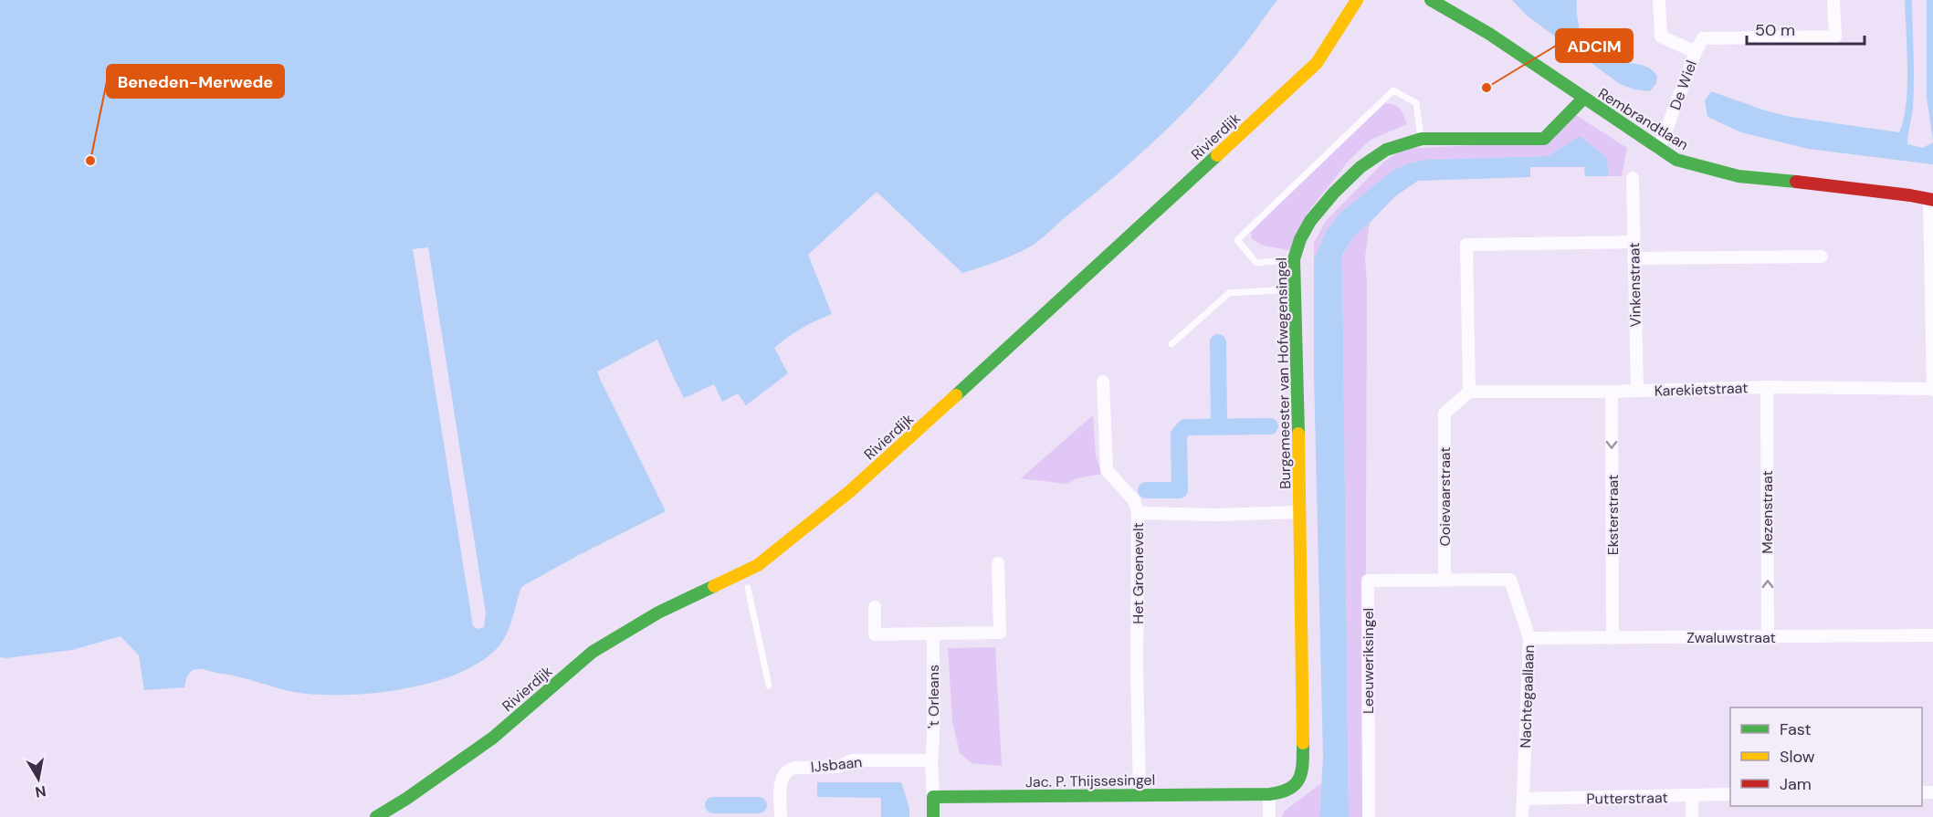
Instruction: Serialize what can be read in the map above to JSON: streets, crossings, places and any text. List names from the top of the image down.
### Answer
{
  "streets": {
    "street": [
      "De Wiel",
      "Rembrandtlaan",
      "Rivierdijk",
      "Vinkenstraat",
      "Burgemeester van Hofwegensingel",
      "Karekietstraat",
      "Ooievaarstraat",
      "Mezenstraat",
      "Eksterstraat",
      "Het Groenevelt",
      "Zwaluwstraat",
      "Leeuweriksingel",
      "'t Orleans",
      "Nachtegaallaan",
      "IJsbaan",
      "Jac. P. Thijssesingel",
      "Putterstraat"
    ]
  },
  "crossings": [
    ["De Wiel", "Rembrandtlaan"],
    ["Rembrandtlaan", "Burgemeester van Hofwegensingel"],
    ["Vinkenstraat", "Karekietstraat"],
    ["Burgemeester van Hofwegensingel", "Het Groenevelt"],
    ["Burgemeester van Hofwegensingel", "Jac. P. Thijssesingel"],
    ["Karekietstraat", "Ooievaarstraat"],
    ["Karekietstraat", "Mezenstraat"],
    ["Karekietstraat", "Eksterstraat"],
    ["Ooievaarstraat", "Leeuweriksingel"],
    ["Ooievaarstraat", "Nachtegaallaan"],
    ["Mezenstraat", "Zwaluwstraat"],
    ["Eksterstraat", "Zwaluwstraat"],
    ["Het Groenevelt", "Jac. P. Thijssesingel"],
    ["Zwaluwstraat", "Nachtegaallaan"],
    ["Leeuweriksingel", "Nachtegaallaan"],
    ["'t Orleans", "IJsbaan"],
    ["Nachtegaallaan", "Putterstraat"]
  ],
  "one_way": ["Mezenstraat", "Eksterstraat"],
  "places": ["ADCIM", "Beneden-Merwede"],
  "legend": ["Fast", "Slow", "Jam"],
  "scale_bar": "50 m",
  "north": "bottom"
}
